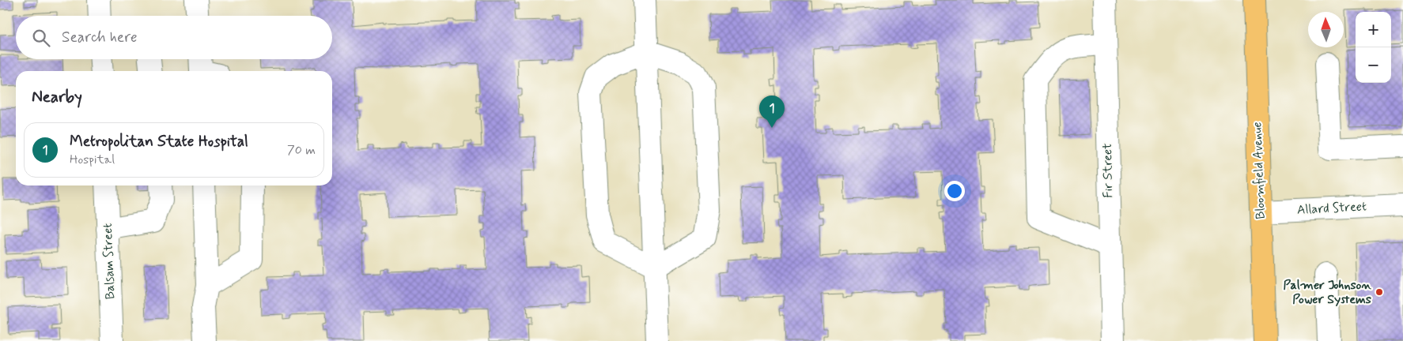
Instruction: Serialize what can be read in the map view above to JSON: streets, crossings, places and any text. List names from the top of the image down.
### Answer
{
  "streets": {
    "main road": ["Bloomfield Avenue"],
    "street": ["Fir Street", "Allard Street", "Balsam Street"]
  },
  "crossings": [
    ["Bloomfield Avenue", "Allard Street"]
  ],
  "places": ["Palmer Johnson Power Systems"],
  "north": "top",
  "page": {
    "map_buttons": ["+", "−"],
    "search": "Search here",
    "heading": "Nearby",
    "pins": "1",
    "list": [
      {
        "mark": "1",
        "name": "Metropolitan State Hospital",
        "note": "Hospital",
        "value": "70 m"
      }
    ]
  }
}
